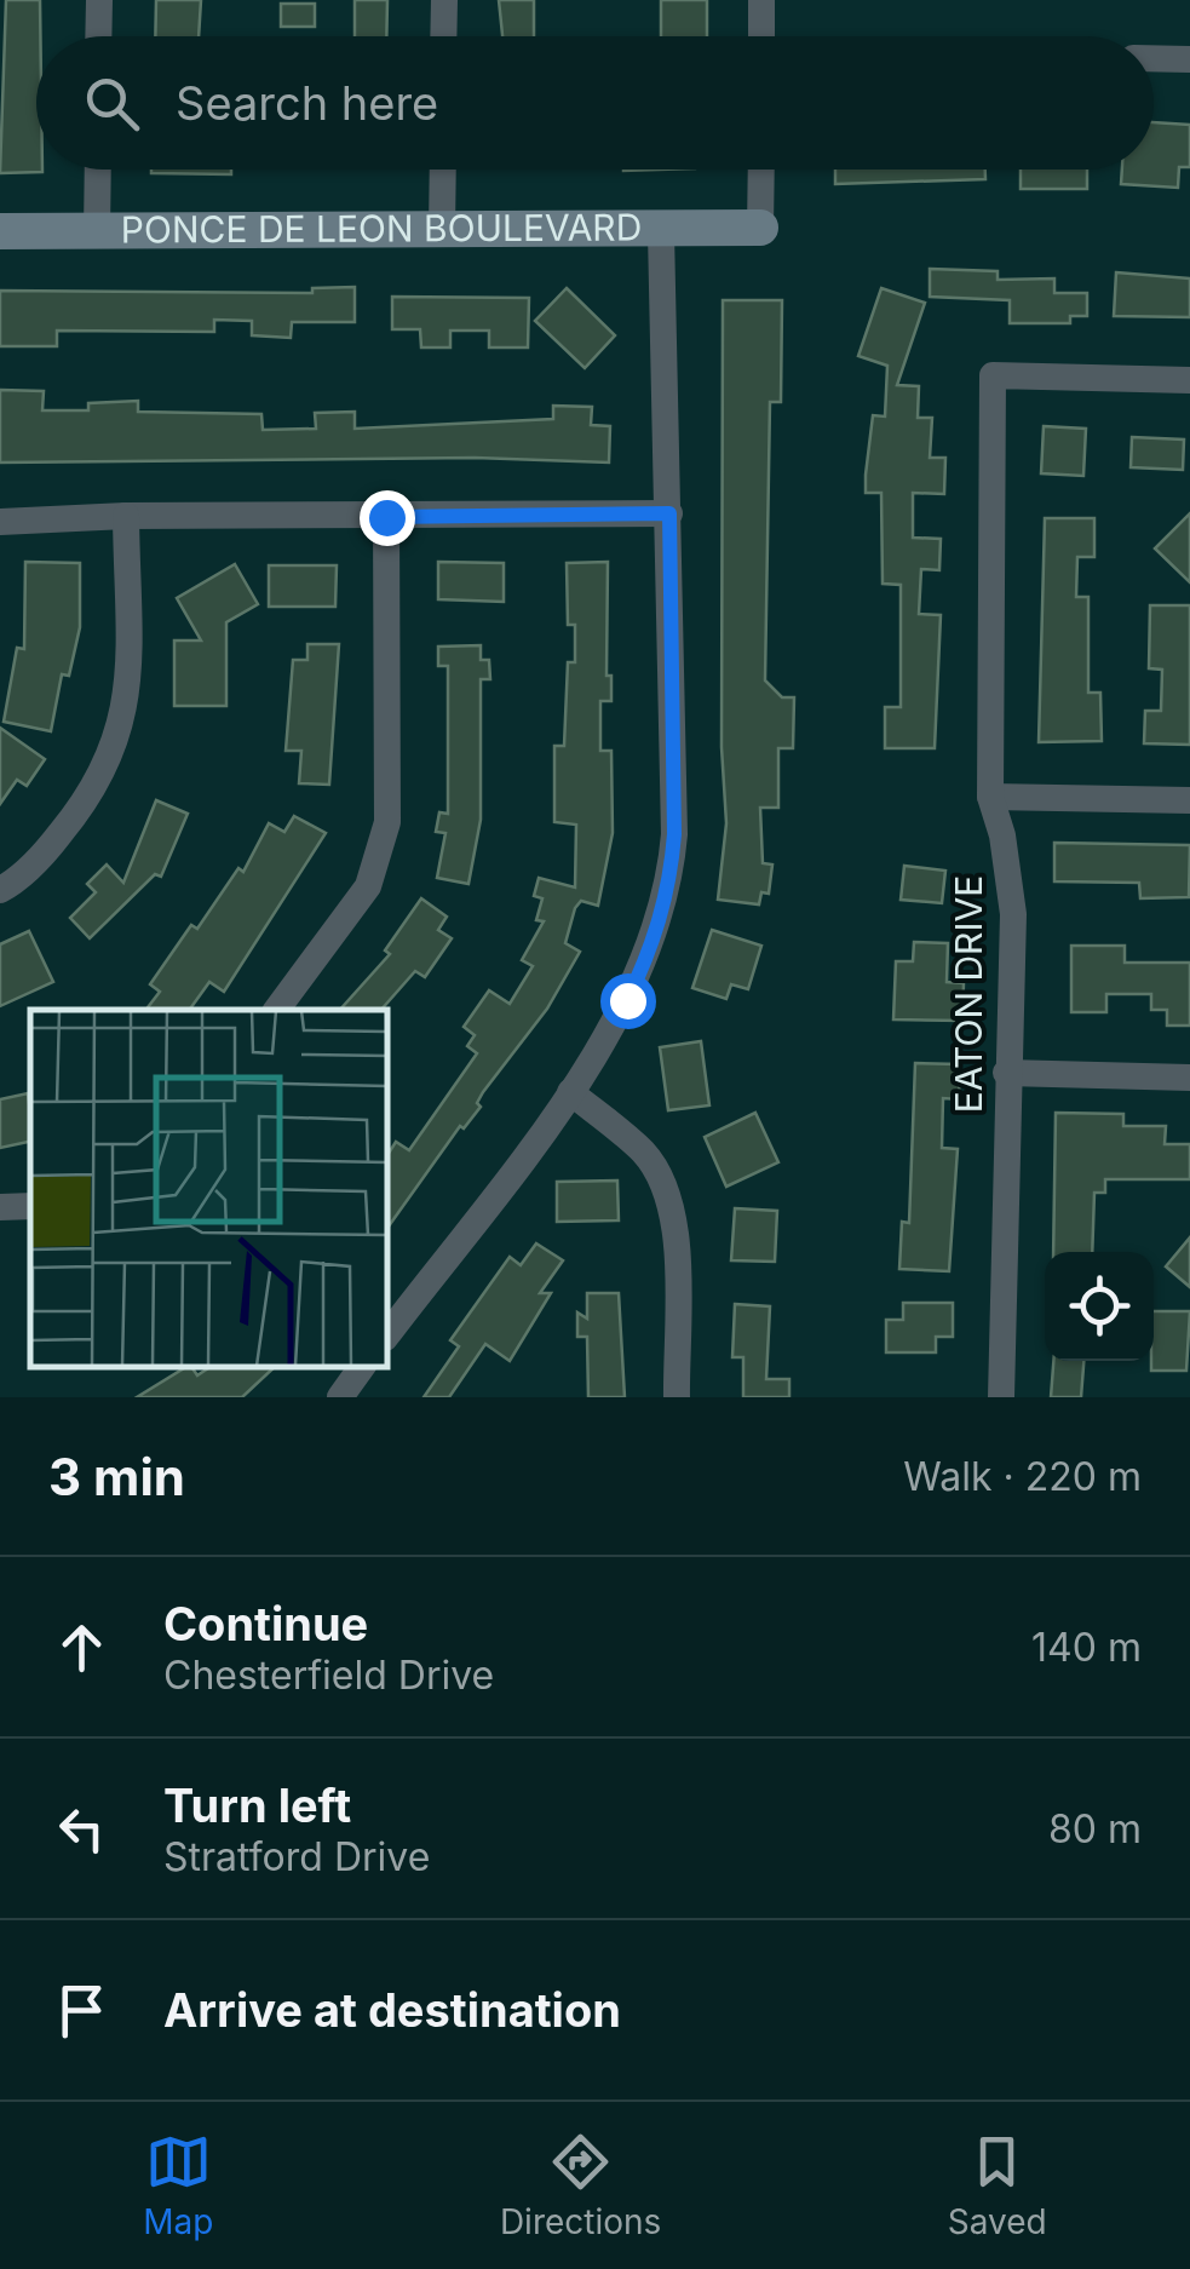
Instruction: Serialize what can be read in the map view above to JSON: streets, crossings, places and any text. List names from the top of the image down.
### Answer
{
  "streets": {
    "street": ["PONCE DE LEON BOULEVARD", "EATON DRIVE"]
  },
  "page": {
    "search": "Search here",
    "heading": ["3 min", "Walk · 220 m"],
    "list": [
      ["Continue", "Chesterfield Drive", "140 m"],
      ["Turn left", "Stratford Drive", "80 m"],
      "Arrive at destination"
    ],
    "nav": ["Map", "Directions", "Saved"]
  }
}
